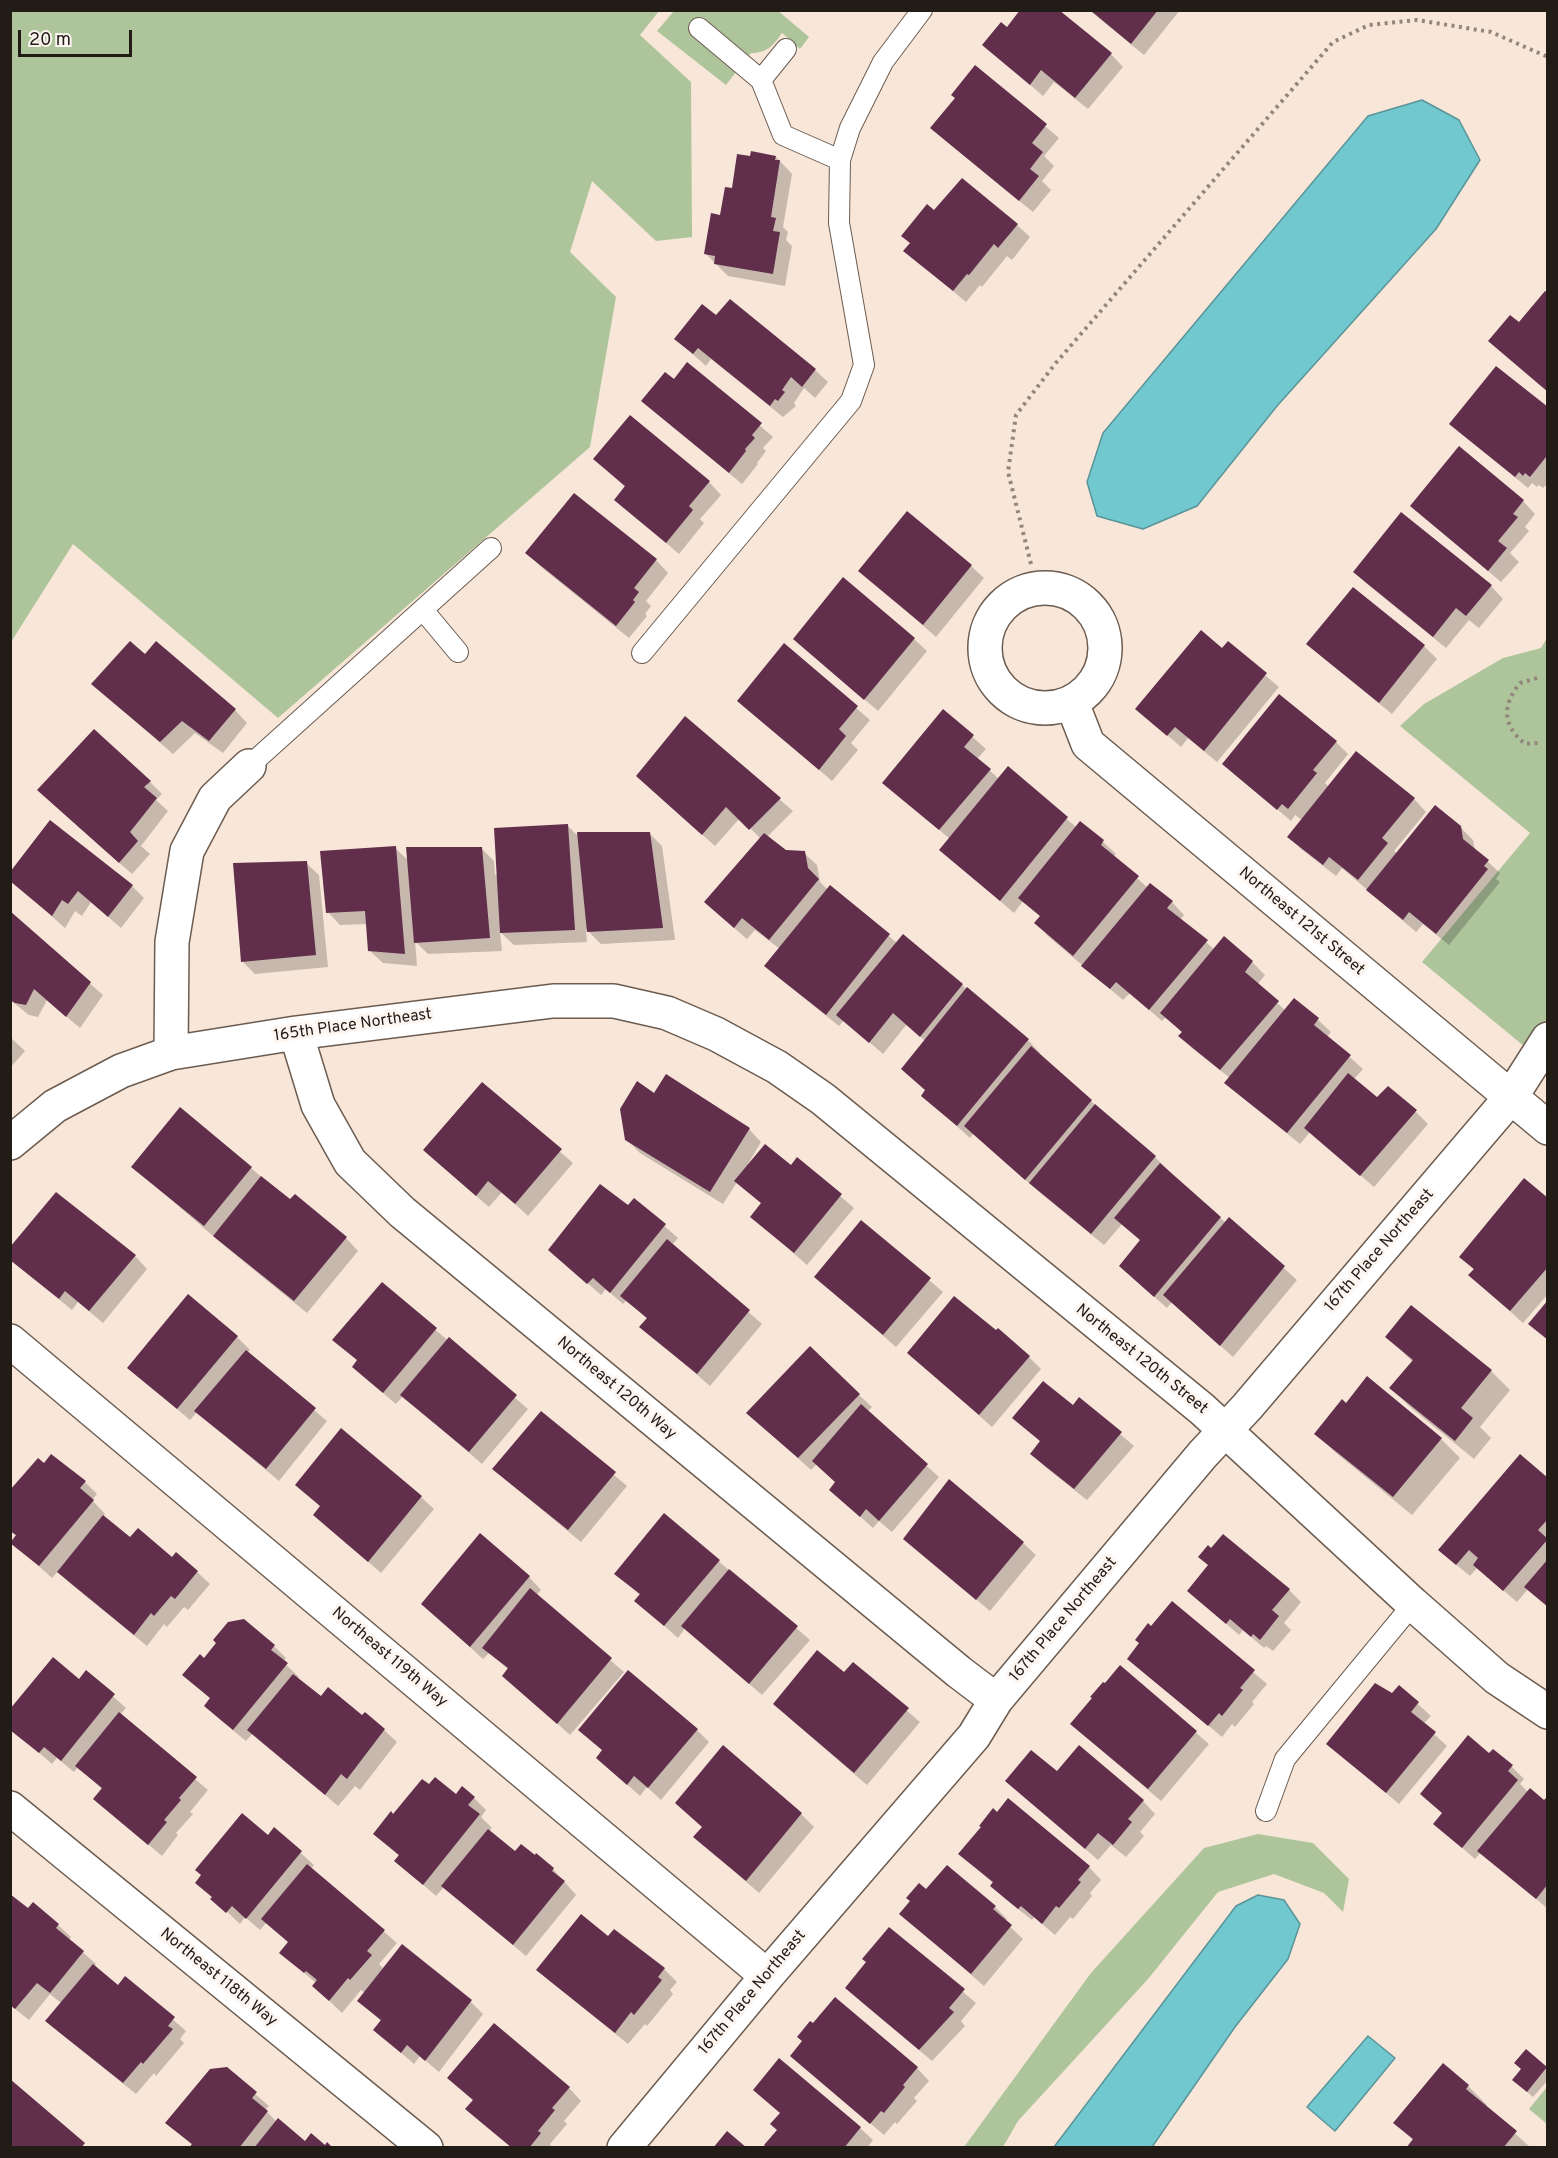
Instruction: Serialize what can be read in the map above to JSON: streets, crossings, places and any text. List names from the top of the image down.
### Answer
{
  "streets": {
    "street": [
      "Northeast 121st Street",
      "165th Place Northeast",
      "167th Place Northeast",
      "Northeast 120th Street",
      "Northeast 120th Way",
      "Northeast 119th Way",
      "Northeast 118th Way"
    ]
  },
  "crossings": [
    ["Northeast 121st Street", "167th Place Northeast"],
    ["165th Place Northeast", "Northeast 120th Street"],
    ["165th Place Northeast", "Northeast 120th Way"],
    ["167th Place Northeast", "Northeast 120th Street"],
    ["167th Place Northeast", "Northeast 120th Way"],
    ["167th Place Northeast", "Northeast 119th Way"]
  ],
  "scale_bar": "20 m"
}
